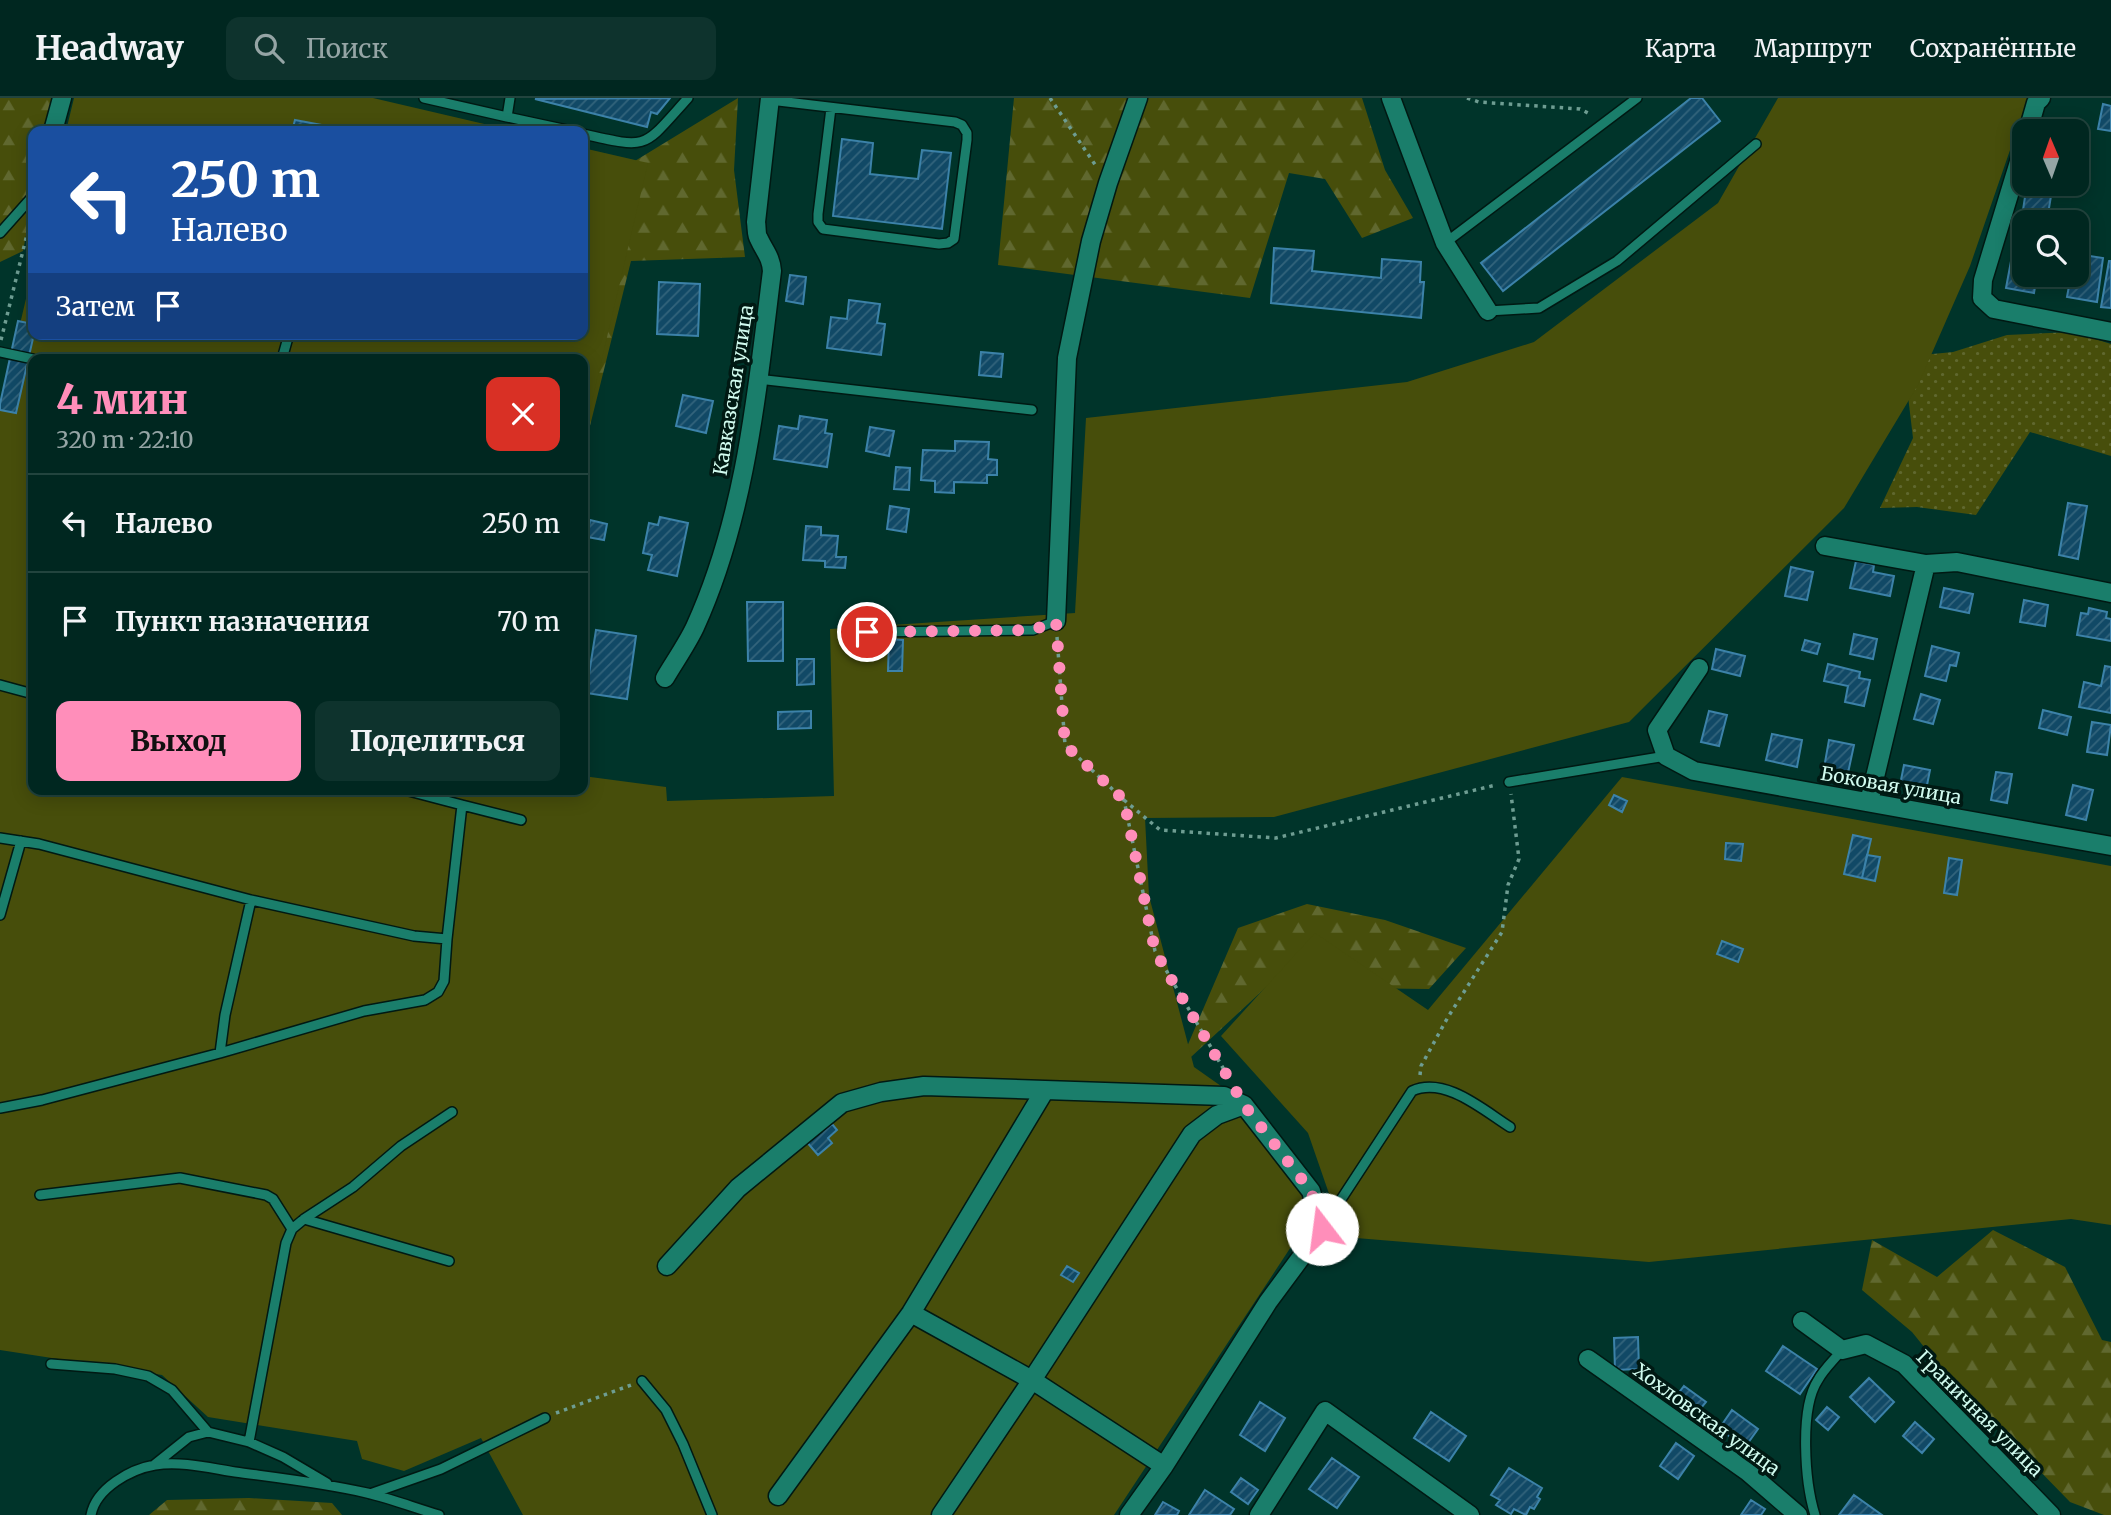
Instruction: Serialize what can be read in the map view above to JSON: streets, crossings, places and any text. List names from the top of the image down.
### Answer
{
  "streets": {
    "street": [
      "Кавказская улица",
      "Боковая улица",
      "Граничная улица",
      "Хохловская улица"
    ]
  },
  "north": "top",
  "page": {
    "header": "Headway",
    "search": "Поиск",
    "nav": ["Карта", "Маршрут", "Сохранённые"],
    "turn": ["250 m", "Налево"],
    "then": "Затем",
    "heading": ["4 мин", "320 m · 22:10"],
    "list": [
      {
        "name": "Налево",
        "value": "250 m"
      },
      {
        "name": "Пункт назначения",
        "value": "70 m"
      }
    ],
    "buttons": ["Выход", "Поделиться"]
  }
}
